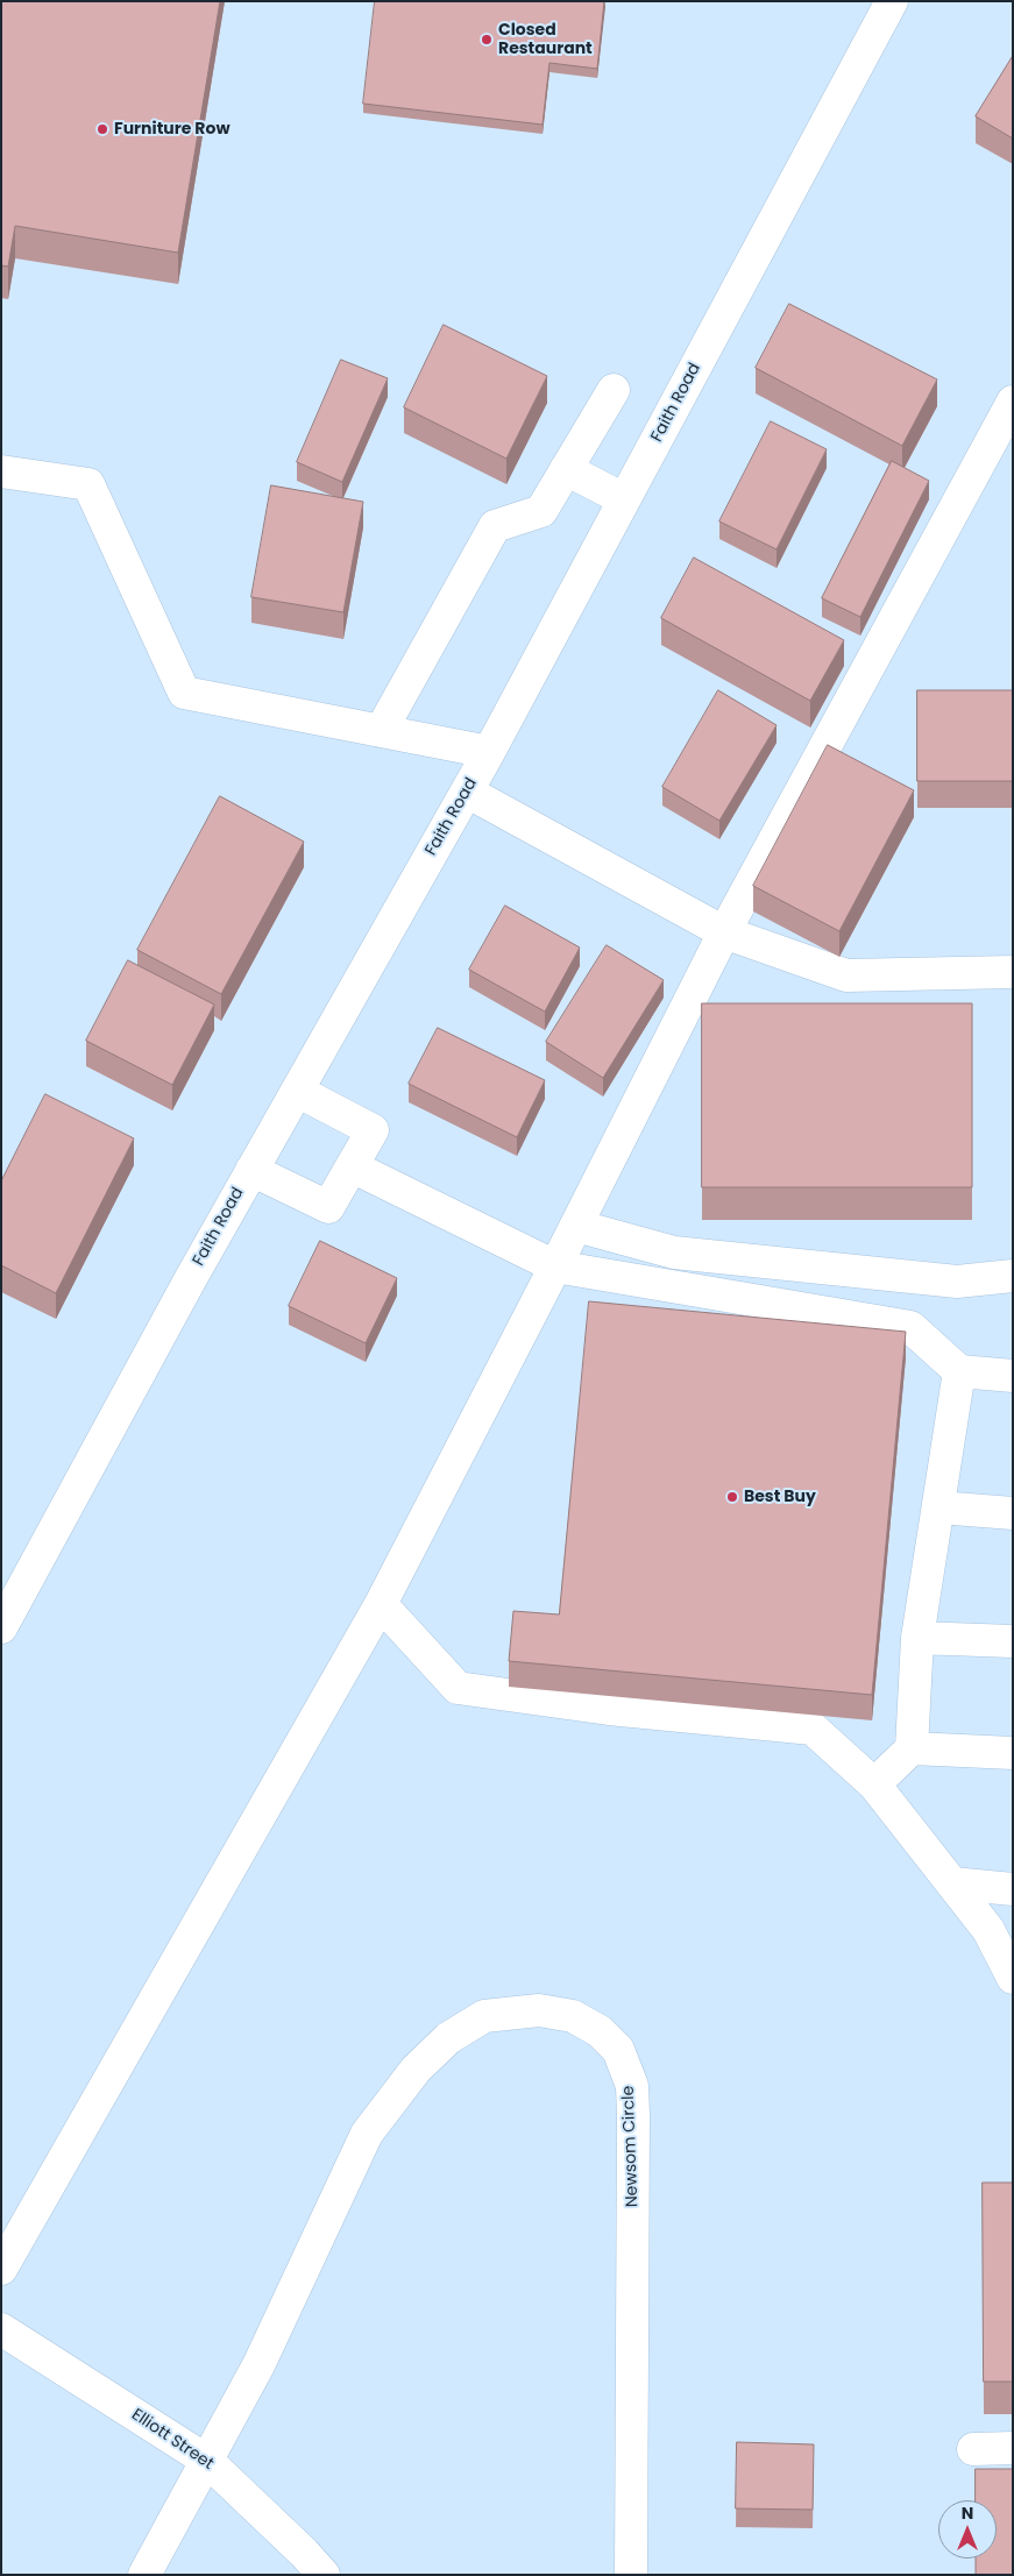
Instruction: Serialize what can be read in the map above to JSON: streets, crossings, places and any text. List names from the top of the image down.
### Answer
{
  "streets": {
    "street": ["Faith Road", "Newsom Circle", "Elliott Street"]
  },
  "crossings": [
    ["Newsom Circle", "Elliott Street"]
  ],
  "places": ["Closed Restaurant", "Furniture Row", "Best Buy"],
  "north": "top"
}
